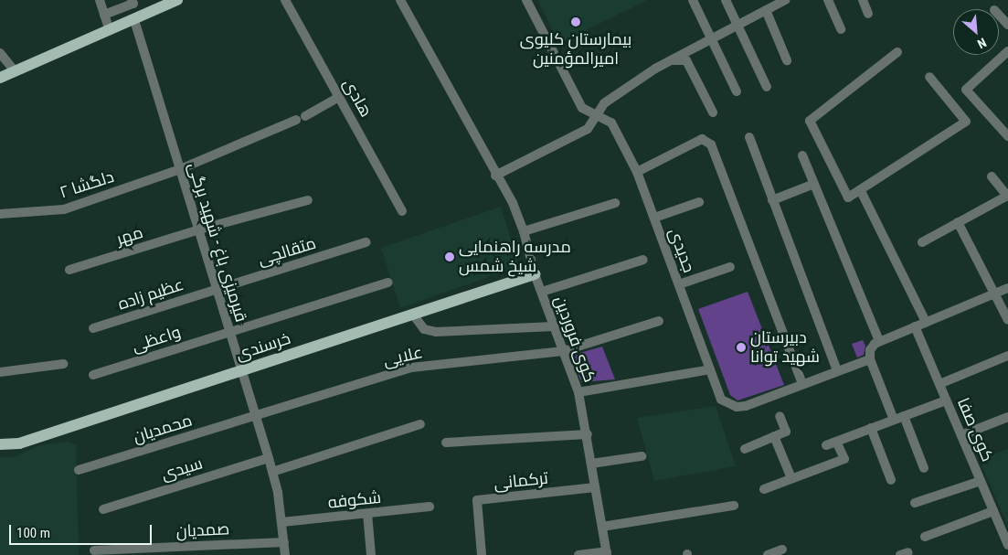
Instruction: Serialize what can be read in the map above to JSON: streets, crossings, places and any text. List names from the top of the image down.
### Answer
{
  "streets": {
    "main road": ["خرسندی"],
    "street": [
      "هادی",
      "دلگشا ۲",
      "مهر",
      "قیرمیزی باغ - شهید برگی",
      "جدیدی",
      "متقالچی",
      "عظیم زاده",
      "واعظی",
      "کوی فروردین",
      "علایی",
      "محمدیان",
      "کوی صفا",
      "سیدی",
      "ترکمانی",
      "شکوفه",
      "صمدیان"
    ]
  },
  "crossings": [
    ["دلگشا ۲", "قیرمیزی باغ - شهید برگی"],
    ["مهر", "قیرمیزی باغ - شهید برگی"],
    ["قیرمیزی باغ - شهید برگی", "متقالچی"],
    ["قیرمیزی باغ - شهید برگی", "عظیم زاده"],
    ["قیرمیزی باغ - شهید برگی", "واعظی"],
    ["قیرمیزی باغ - شهید برگی", "خرسندی"],
    ["قیرمیزی باغ - شهید برگی", "علایی"],
    ["قیرمیزی باغ - شهید برگی", "محمدیان"],
    ["قیرمیزی باغ - شهید برگی", "سیدی"],
    ["قیرمیزی باغ - شهید برگی", "شکوفه"],
    ["قیرمیزی باغ - شهید برگی", "صمدیان"],
    ["متقالچی", "عظیم زاده"],
    ["کوی فروردین", "خرسندی"],
    ["کوی فروردین", "علایی"],
    ["کوی فروردین", "ترکمانی"],
    ["علایی", "محمدیان"]
  ],
  "places": ["بیمارستان کلیوی امیرالمؤمنین", "مدرسه راهنمایی شیخ شمس", "دبیرستان شهید توانا"],
  "scale_bar": "100 m",
  "north": "bottom right"
}
